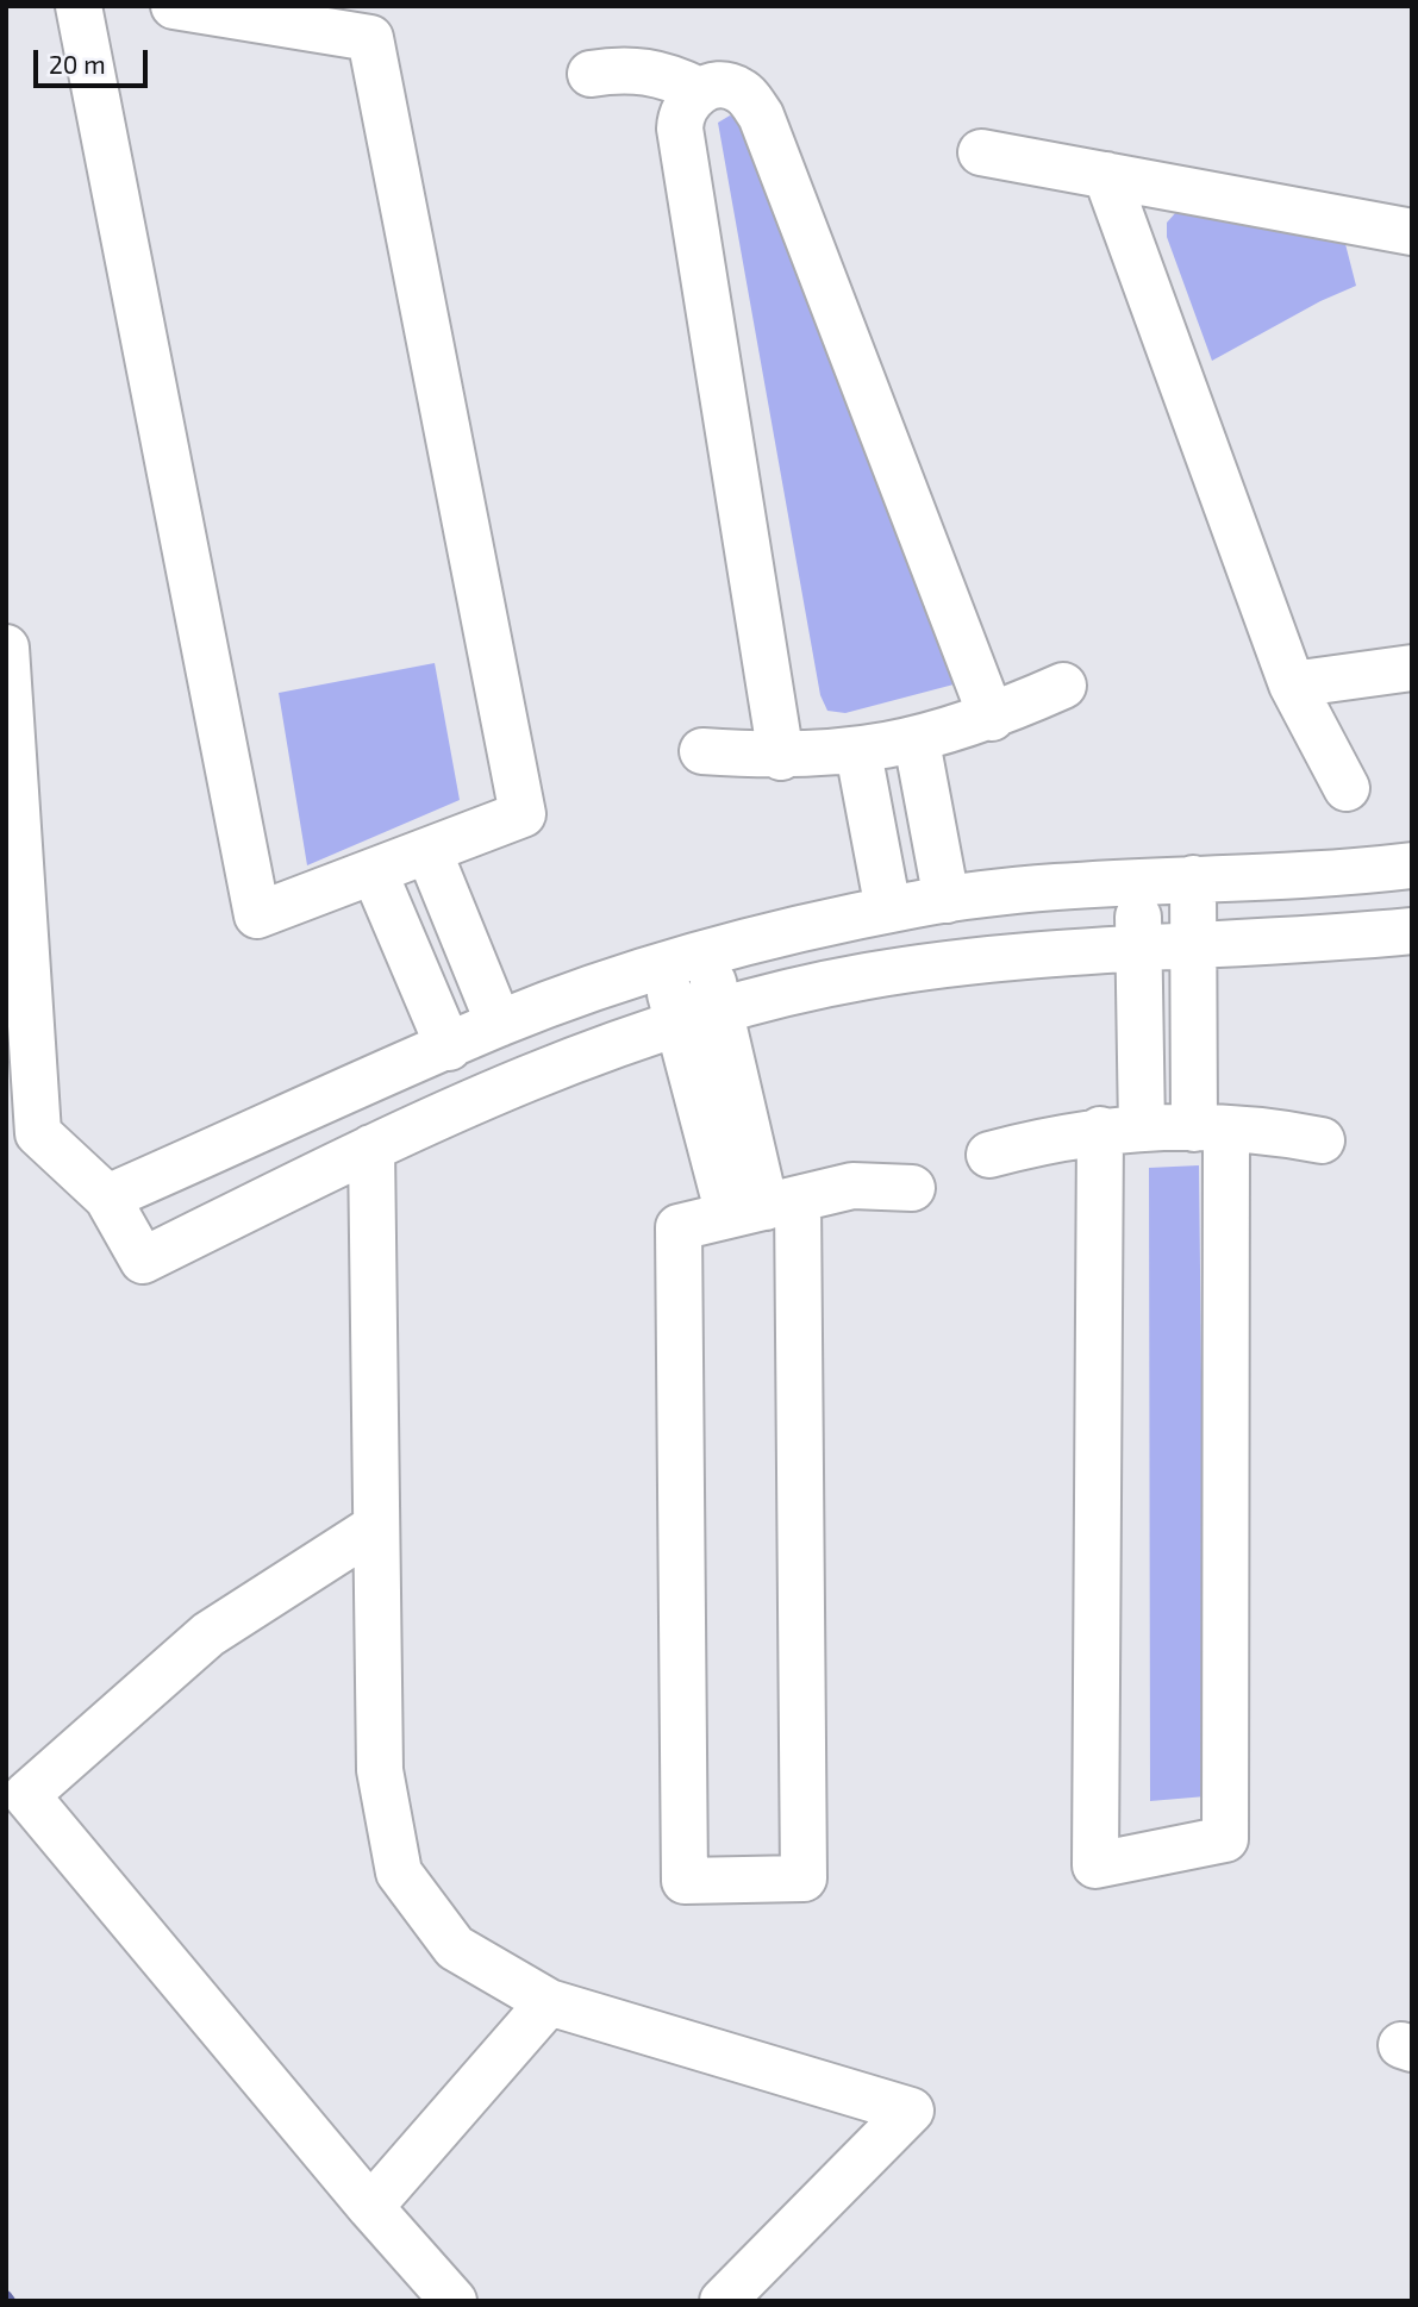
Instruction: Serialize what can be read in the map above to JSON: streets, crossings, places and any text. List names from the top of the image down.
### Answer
{
  "scale_bar": "20 m"
}
